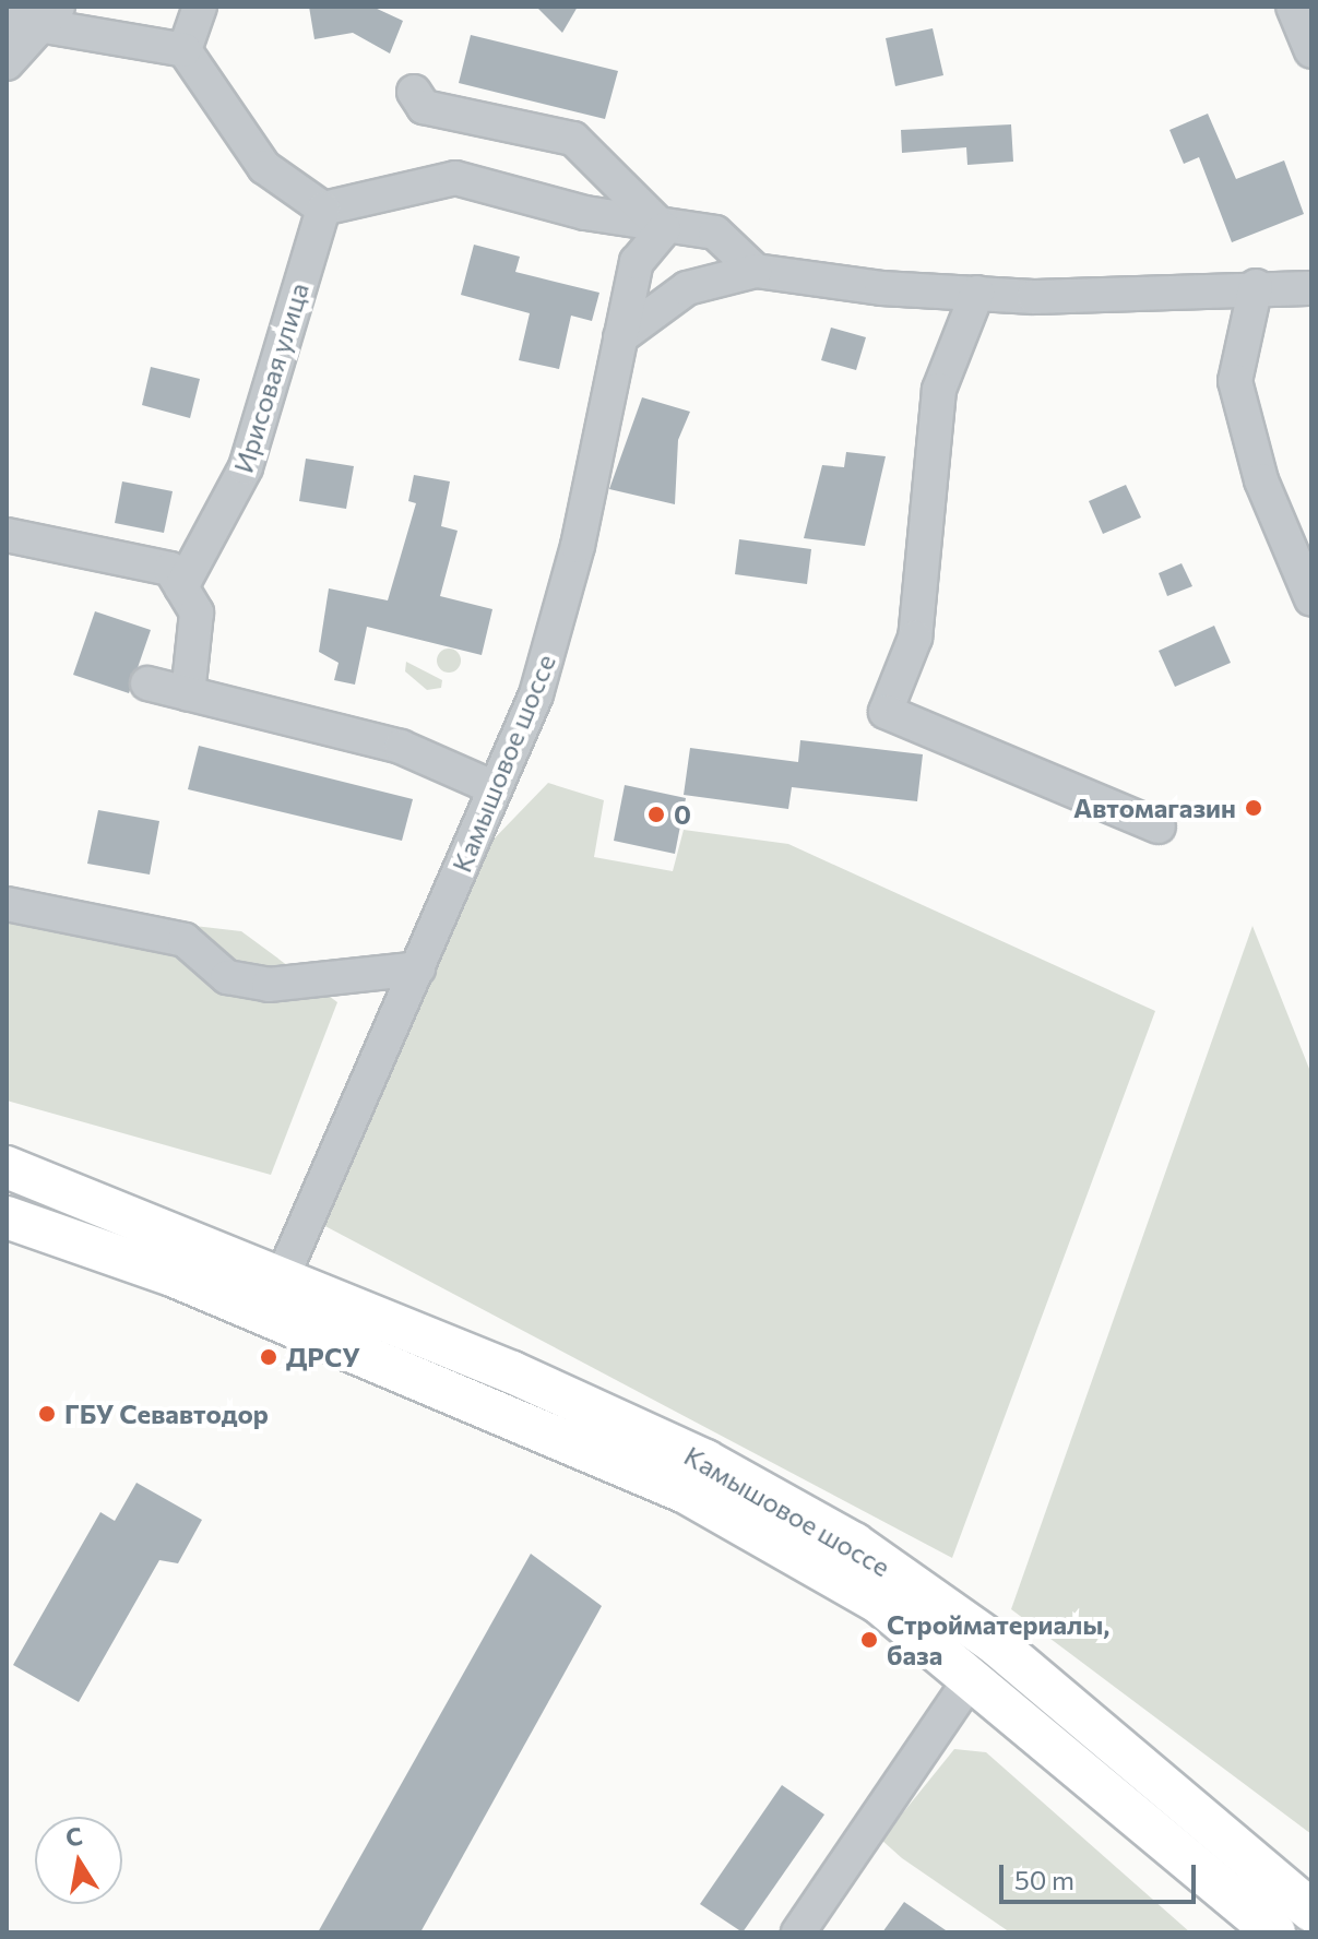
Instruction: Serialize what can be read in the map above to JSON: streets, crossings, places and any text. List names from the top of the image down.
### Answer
{
  "streets": {
    "main road": ["Камышовое шоссе"],
    "street": ["Ирисовая улица"]
  },
  "places": [
    "Автомагазин",
    "0",
    "ДРСУ",
    "ГБУ Севавтодор",
    "Стройматериалы, база"
  ],
  "scale_bar": "50 m",
  "north": "top"
}
